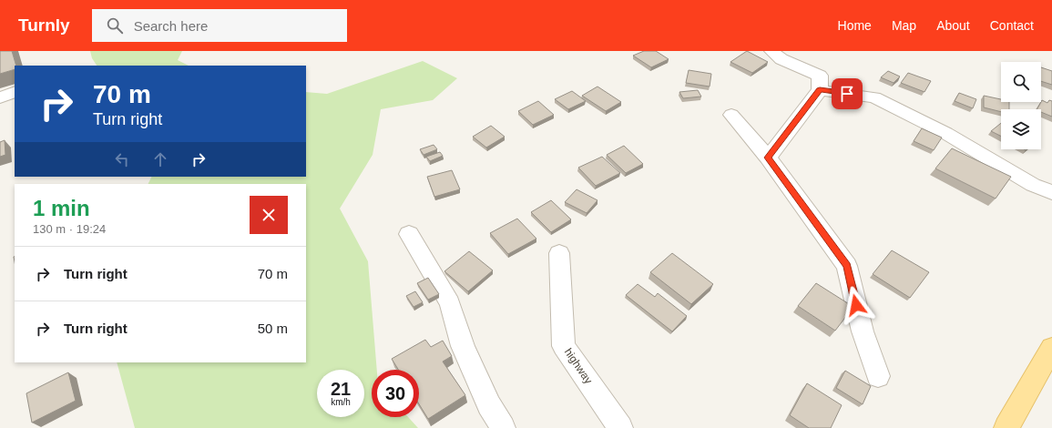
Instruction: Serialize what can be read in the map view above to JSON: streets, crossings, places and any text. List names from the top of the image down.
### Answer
{
  "streets": {
    "street": ["highway"]
  },
  "page": {
    "header": "Turnly",
    "search": "Search here",
    "nav": [
      "Home",
      "Map",
      "About",
      "Contact"
    ],
    "turn": ["70 m", "Turn right"],
    "heading": ["1 min", "130 m · 19:24"],
    "list": [
      {
        "name": "Turn right",
        "value": "70 m"
      },
      {
        "name": "Turn right",
        "value": "50 m"
      }
    ],
    "speed": "21 km/h",
    "limit": "30"
  }
}
